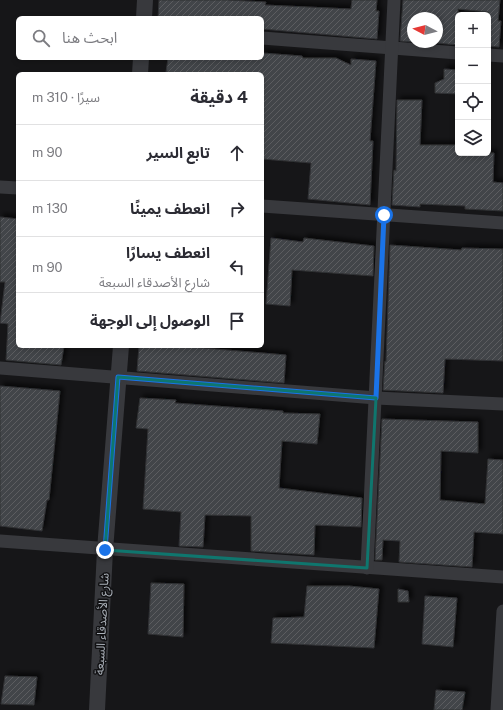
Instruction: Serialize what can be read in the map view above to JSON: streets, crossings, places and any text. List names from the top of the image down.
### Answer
{
  "streets": {
    "street": ["شارع الأصدقاء السبعة"]
  },
  "north": "left",
  "page": {
    "map_buttons": ["+", "−"],
    "search": "ابحث هنا",
    "heading": ["4 دقيقة", "سيرًا · 310 m"],
    "list": [
      ["تابع السير", "90 m"],
      ["انعطف يمينًا", "130 m"],
      ["انعطف يسارًا", "شارع الأصدقاء السبعة", "90 m"],
      "الوصول إلى الوجهة"
    ]
  }
}
